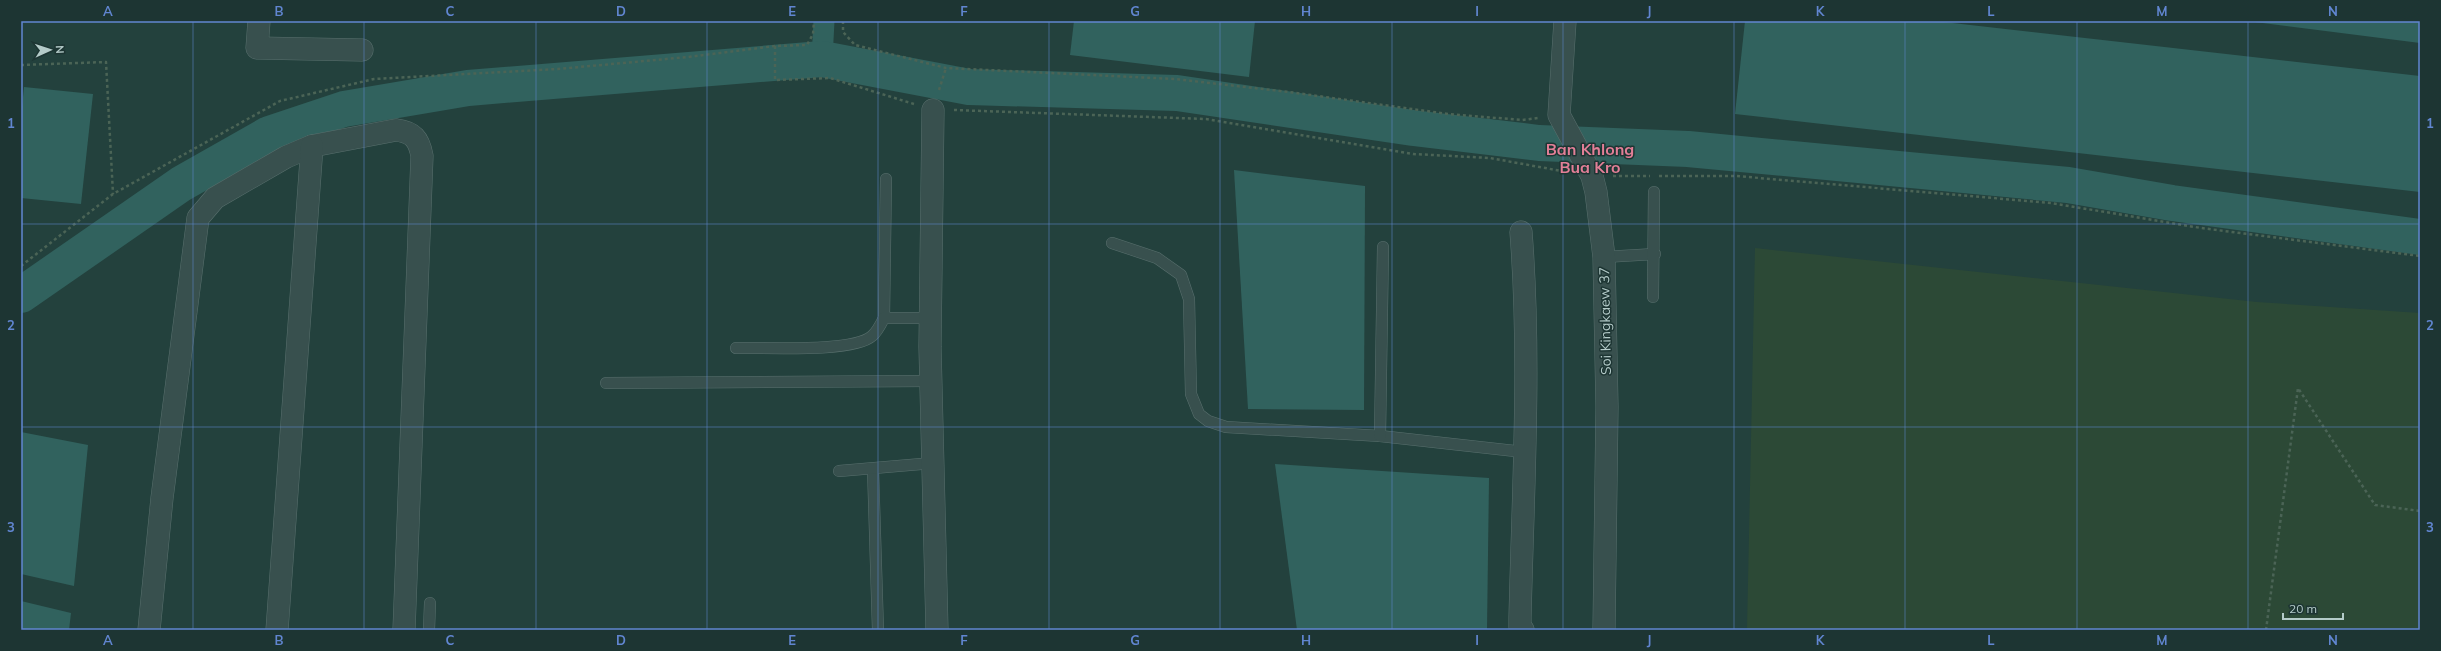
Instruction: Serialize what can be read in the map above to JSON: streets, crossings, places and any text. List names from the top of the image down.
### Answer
{
  "streets": {
    "street": ["Soi Kingkaew 37"]
  },
  "districts": ["Ban Khlong Bua Kro"],
  "scale_bar": "20 m",
  "north": "right",
  "grid": {
    "columns": [
      "A",
      "B",
      "C",
      "D",
      "E",
      "F",
      "G",
      "H",
      "I",
      "J",
      "K",
      "L",
      "M",
      "N"
    ],
    "rows": ["1", "2", "3"]
  }
}
